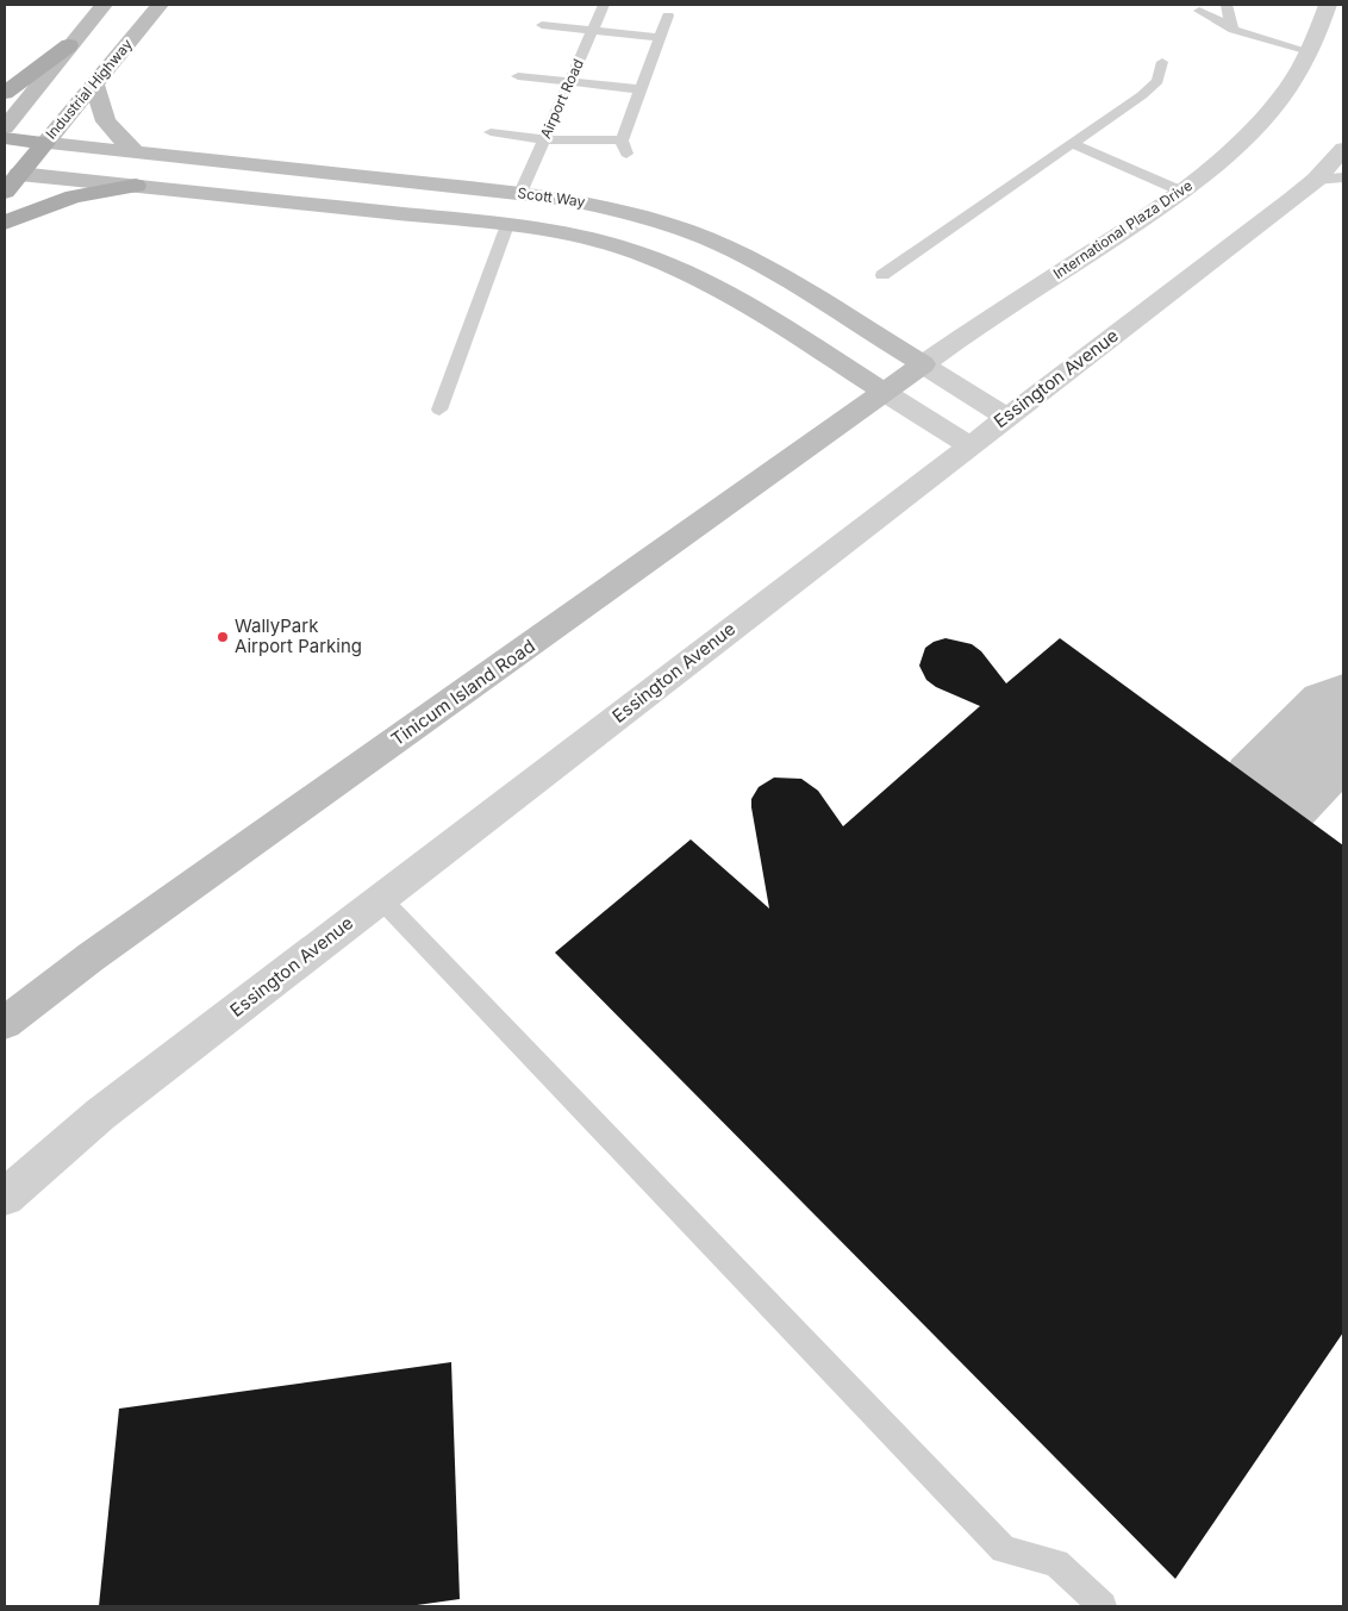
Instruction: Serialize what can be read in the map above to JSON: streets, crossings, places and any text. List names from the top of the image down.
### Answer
{
  "streets": {
    "main road": ["Industrial Highway"],
    "street": [
      "Scott Way",
      "International Plaza Drive",
      "Essington Avenue",
      "Tinicum Island Road"
    ],
    "lane": ["Airport Road"]
  },
  "crossings": [
    ["Industrial Highway", "Scott Way"],
    ["Airport Road", "Scott Way"],
    ["Scott Way", "International Plaza Drive"],
    ["Scott Way", "Essington Avenue"],
    ["Scott Way", "Tinicum Island Road"],
    ["International Plaza Drive", "Tinicum Island Road"]
  ],
  "places": ["WallyPark Airport Parking"]
}
